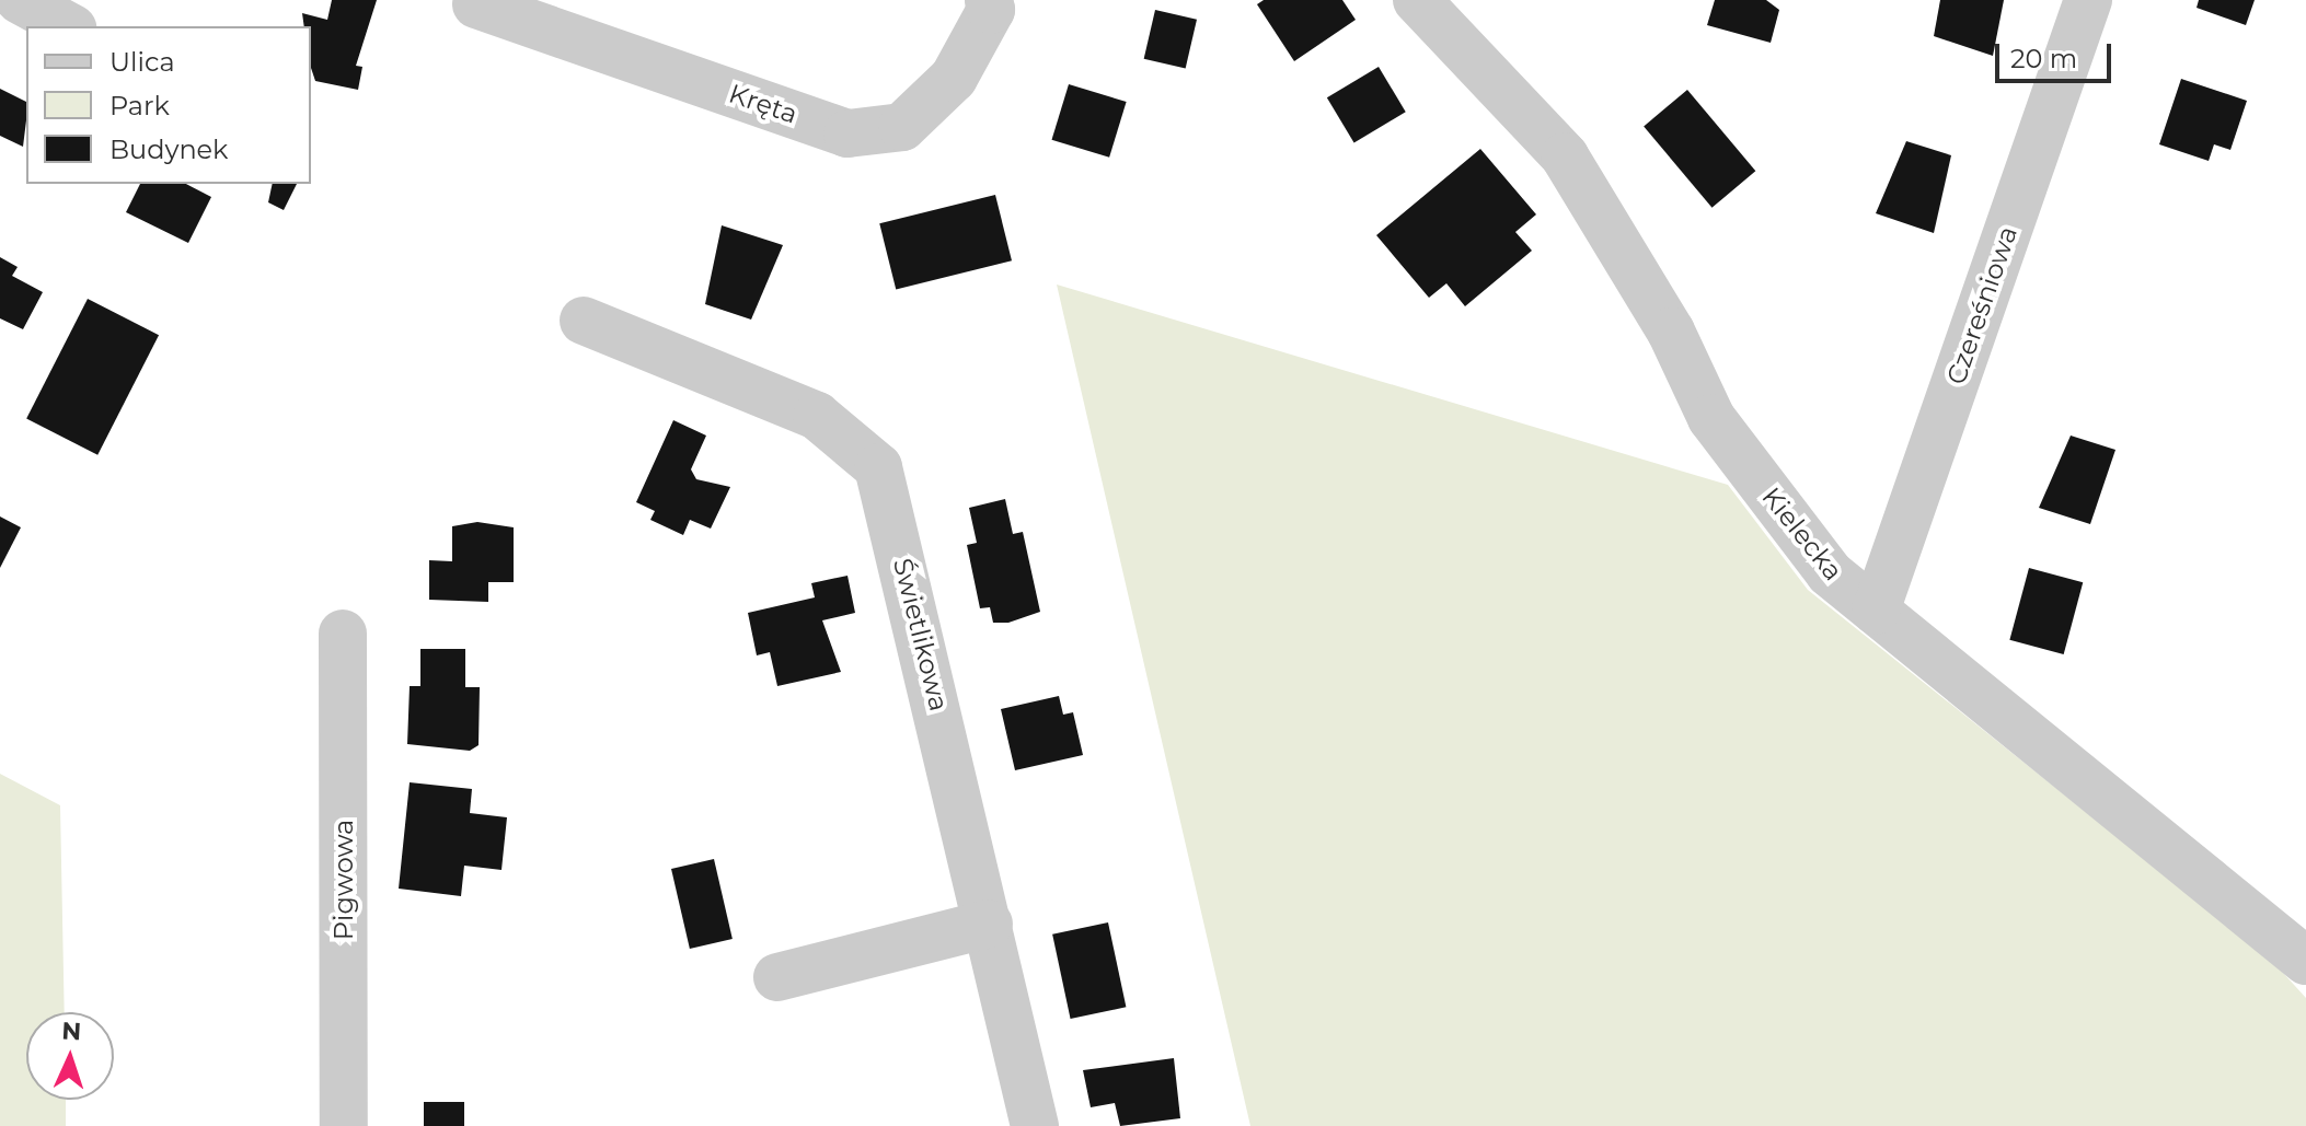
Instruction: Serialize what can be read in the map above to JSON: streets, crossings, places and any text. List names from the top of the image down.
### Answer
{
  "streets": {
    "street": [
      "Kręta",
      "Czereśniowa",
      "Kielecka",
      "Świetlikowa",
      "Pigwowa"
    ]
  },
  "crossings": [
    ["Czereśniowa", "Kielecka"]
  ],
  "legend": ["Ulica", "Park", "Budynek"],
  "scale_bar": "20 m",
  "north": "top"
}
